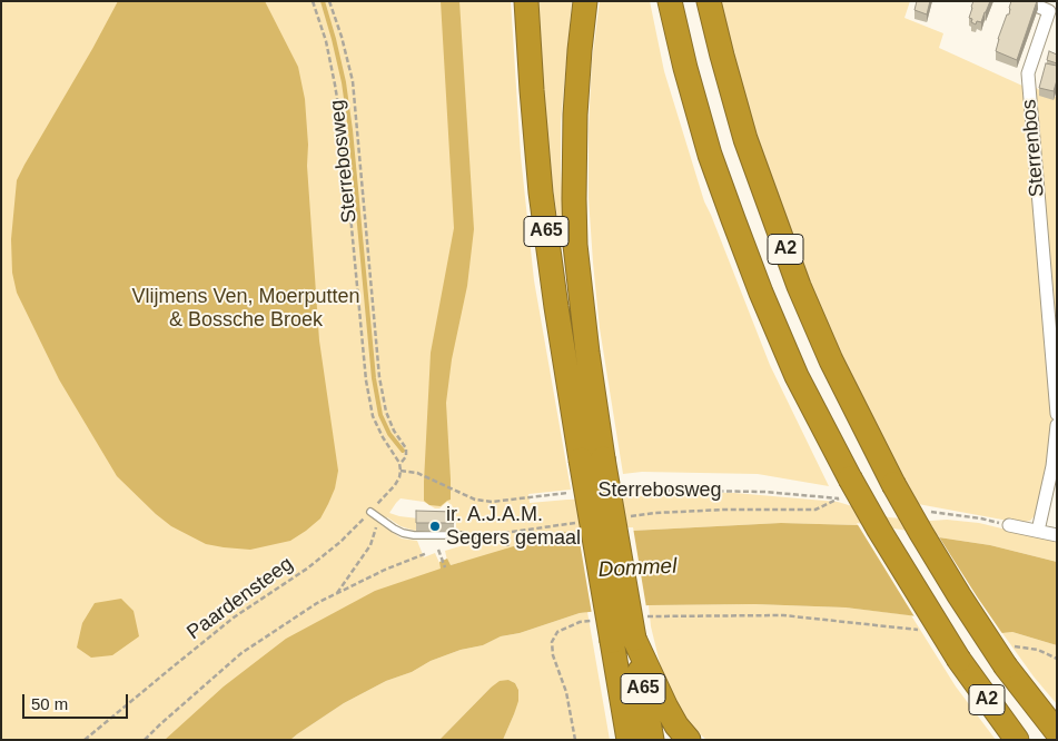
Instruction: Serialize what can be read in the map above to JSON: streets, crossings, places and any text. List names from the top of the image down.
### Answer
{
  "streets": {
    "highway": ["A65", "A2"],
    "street": ["Sterrenbos"],
    "path": ["Sterrebosweg", "Paardensteeg"]
  },
  "crossings": [
    ["Sterrebosweg", "A2"],
    ["Sterrebosweg", "Paardensteeg"]
  ],
  "water": ["Dommel"],
  "parks": ["Vlijmens Ven, Moerputten & Bossche Broek"],
  "places": ["ir. A.J.A.M. Segers gemaal"],
  "scale_bar": "50 m"
}
